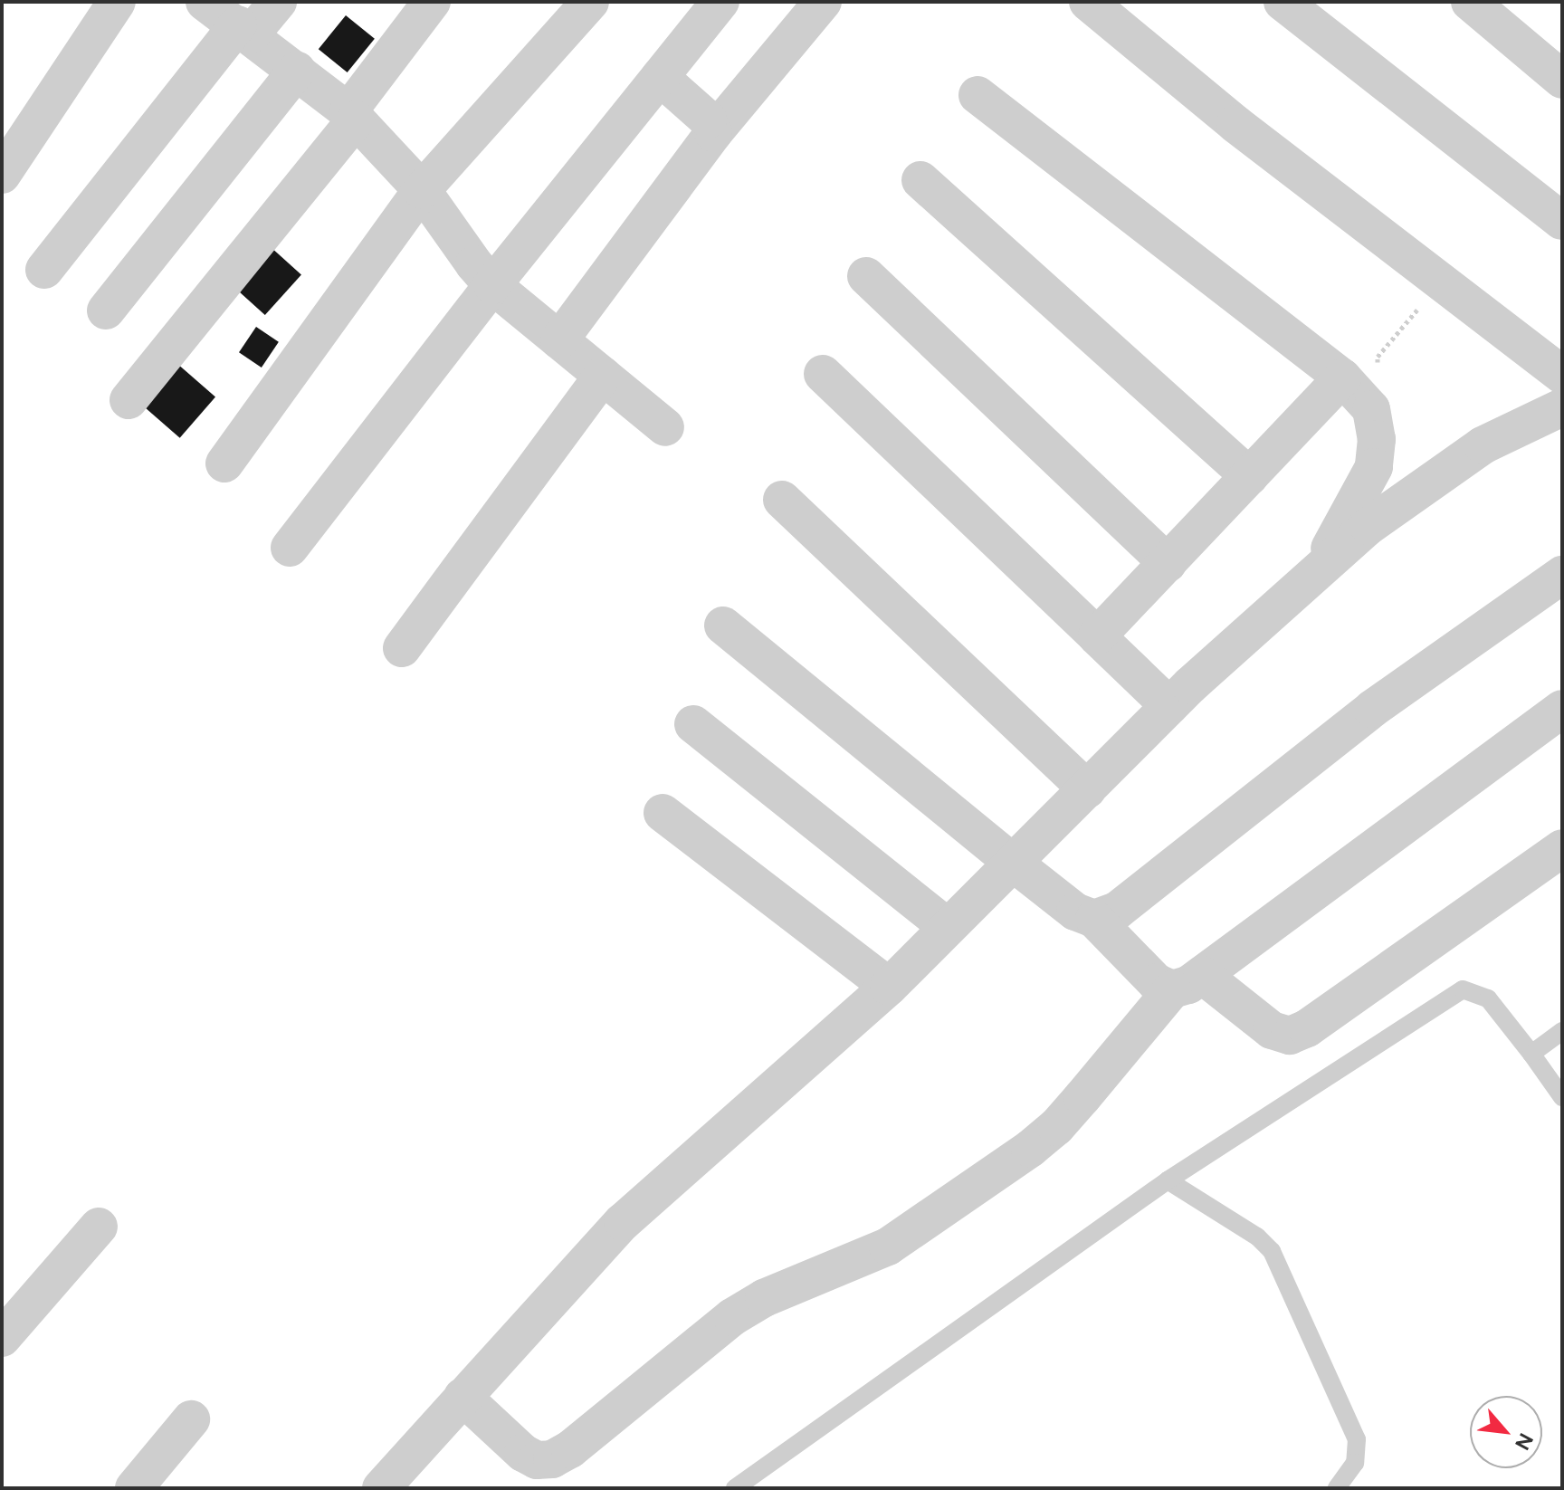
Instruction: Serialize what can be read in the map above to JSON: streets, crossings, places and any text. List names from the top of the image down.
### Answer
{
  "north": "bottom right"
}
